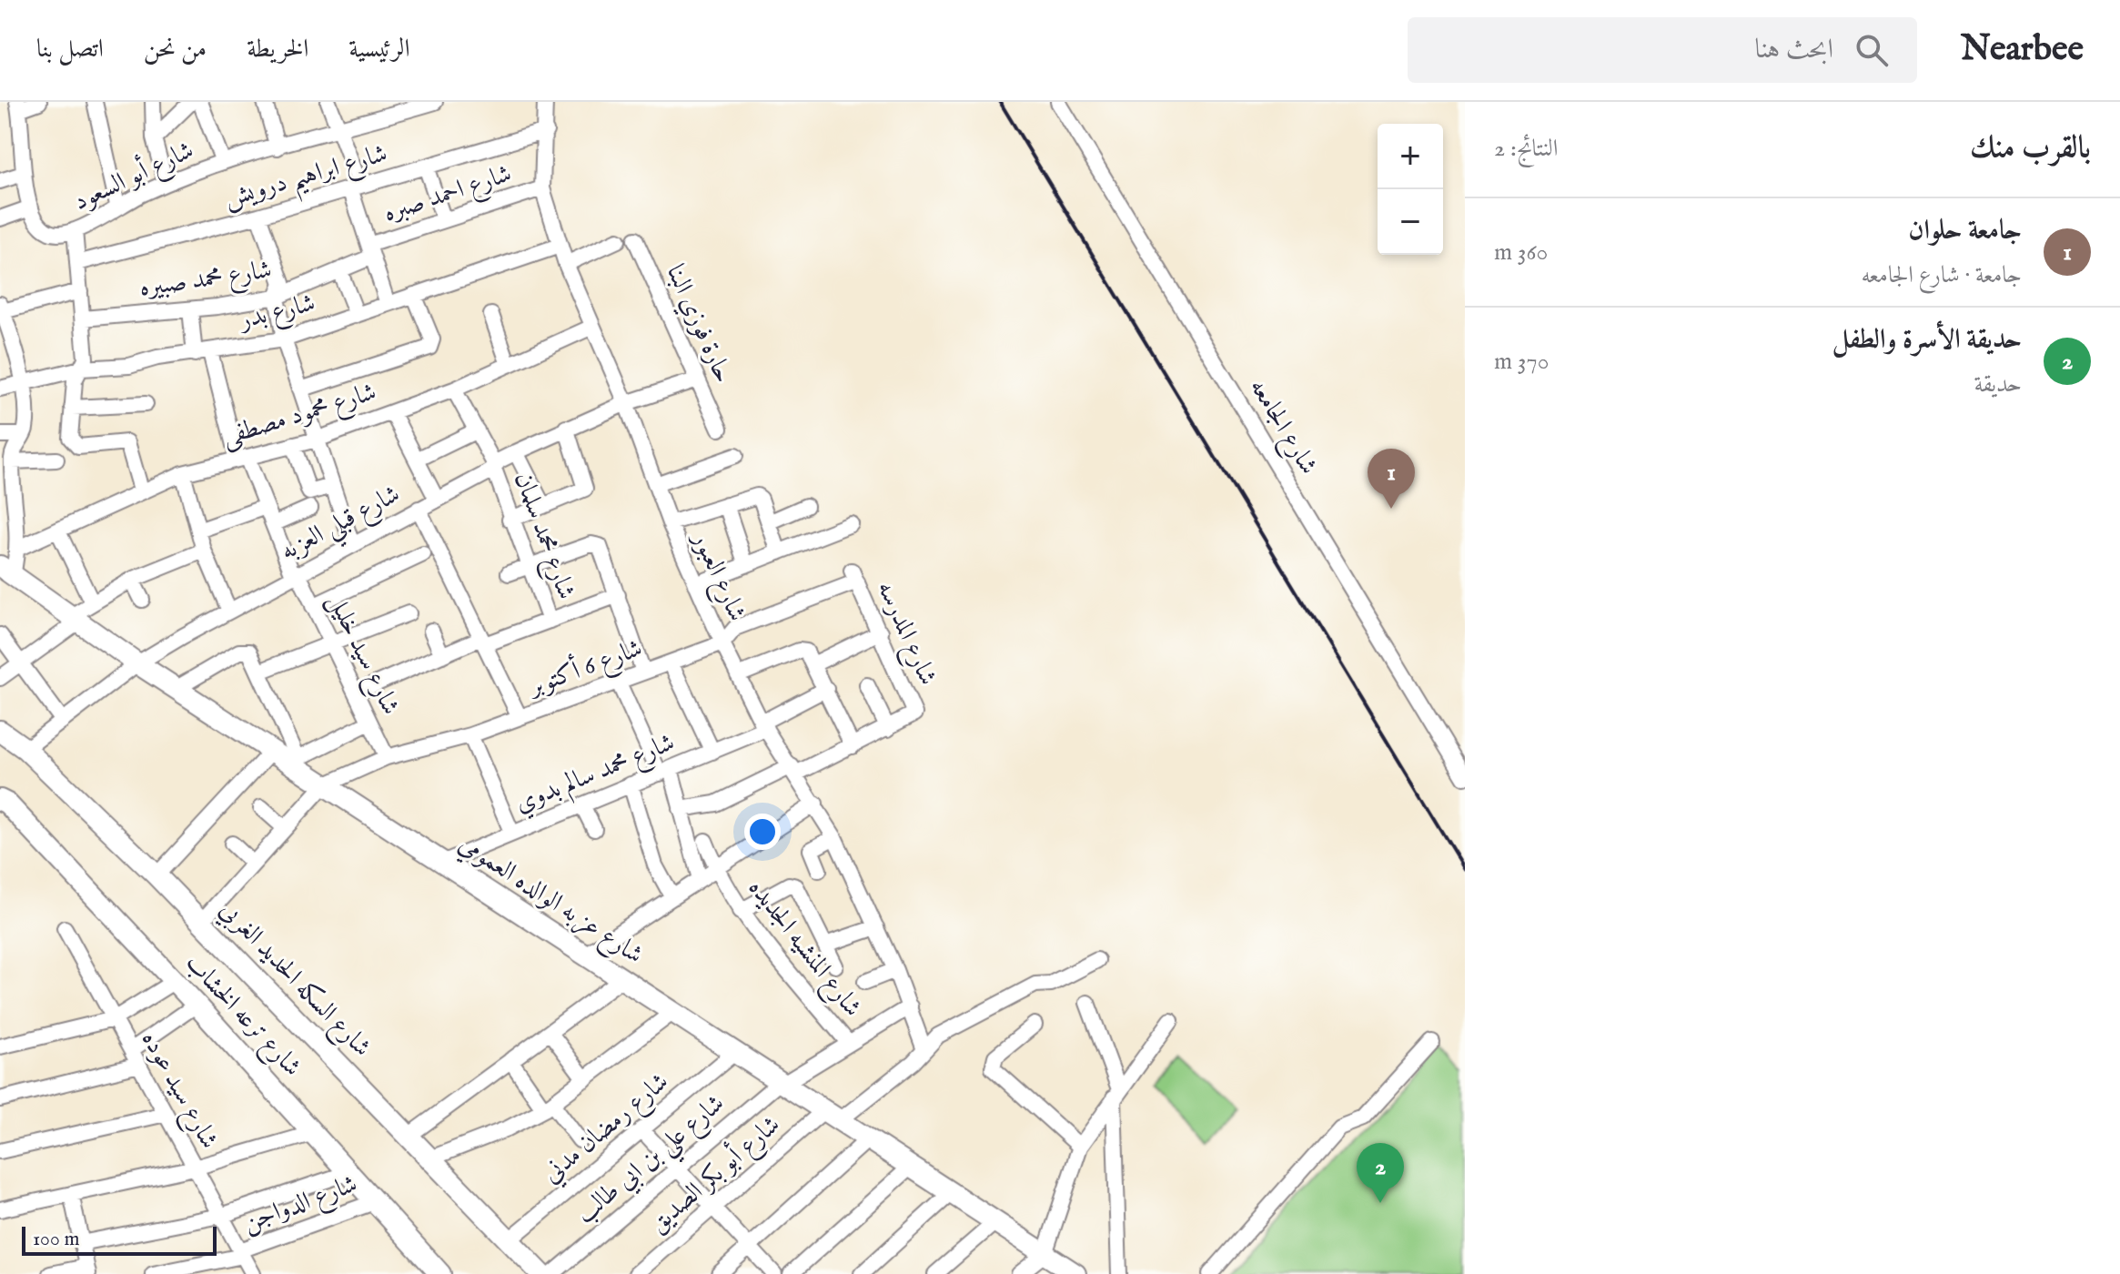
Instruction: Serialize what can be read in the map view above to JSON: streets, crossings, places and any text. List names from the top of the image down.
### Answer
{
  "streets": {
    "street": [
      "شارع أبو السعود",
      "شارع ابراهيم درويش",
      "شارع احمد صبره",
      "شارع محمد صبيره",
      "شارع بدر",
      "حارة فوزي البنا",
      "شارع محمود مصطفى",
      "شارع الجامعه",
      "شارع قبلي العزبه",
      "شارع محمد سلمان",
      "شارع العبور",
      "شارع المدرسه",
      "شارع سيد خليل",
      "شارع 6 أكتوبر",
      "شارع محمد سالم بدوي",
      "شارع عزبه الوالده العمومي",
      "شارع المنشيه الجديده",
      "شارع السكه الحديد الغربي",
      "شارع ترعه الخشاب",
      "شارع سيد عوده",
      "شارع رمضان مدني",
      "شارع علي بن ابي طالب",
      "شارع أبو بكر الصديق",
      "شارع الدواجن"
    ]
  },
  "crossings": [
    ["شارع ابراهيم درويش", "شارع العبور"],
    ["شارع احمد صبره", "شارع محمد صبيره"],
    ["شارع احمد صبره", "شارع العبور"],
    ["شارع بدر", "شارع العبور"],
    ["شارع بدر", "شارع سيد خليل"],
    ["حارة فوزي البنا", "شارع قبلي العزبه"],
    ["شارع محمود مصطفى", "شارع محمد سلمان"],
    ["شارع محمود مصطفى", "شارع العبور"],
    ["شارع محمود مصطفى", "شارع سيد خليل"],
    ["شارع قبلي العزبه", "شارع محمد سلمان"],
    ["شارع قبلي العزبه", "شارع العبور"],
    ["شارع قبلي العزبه", "شارع سيد خليل"],
    ["شارع قبلي العزبه", "شارع عزبه الوالده العمومي"],
    ["شارع قبلي العزبه", "شارع السكه الحديد الغربي"],
    ["شارع العبور", "شارع المدرسه"],
    ["شارع العبور", "شارع 6 أكتوبر"],
    ["شارع العبور", "شارع محمد سالم بدوي"],
    ["شارع العبور", "شارع علي بن ابي طالب"],
    ["شارع العبور", "شارع أبو بكر الصديق"],
    ["شارع المدرسه", "شارع 6 أكتوبر"],
    ["شارع سيد خليل", "شارع 6 أكتوبر"],
    ["شارع 6 أكتوبر", "شارع عزبه الوالده العمومي"],
    ["شارع محمد سالم بدوي", "شارع عزبه الوالده العمومي"],
    ["شارع عزبه الوالده العمومي", "شارع رمضان مدني"],
    ["شارع عزبه الوالده العمومي", "شارع علي بن ابي طالب"],
    ["شارع عزبه الوالده العمومي", "شارع أبو بكر الصديق"],
    ["شارع المنشيه الجديده", "شارع علي بن ابي طالب"],
    ["شارع السكه الحديد الغربي", "شارع رمضان مدني"],
    ["شارع ترعه الخشاب", "شارع الدواجن"],
    ["شارع سيد عوده", "شارع الدواجن"]
  ],
  "scale_bar": "100 m",
  "page": {
    "header": "Nearbee",
    "search": "ابحث هنا",
    "nav": [
      "الرئيسية",
      "الخريطة",
      "من نحن",
      "اتصل بنا"
    ],
    "heading": ["بالقرب منك", "النتائج: 2"],
    "map_buttons": ["+", "−"],
    "list": [
      {
        "mark": "1",
        "name": "جامعة حلوان",
        "note": "جامعة · شارع الجامعه",
        "value": "360 m"
      },
      {
        "mark": "2",
        "name": "حديقة الأسرة والطفل",
        "note": "حديقة",
        "value": "370 m"
      }
    ],
    "pins": ["1", "2"],
    "scale": "100 m"
  }
}
